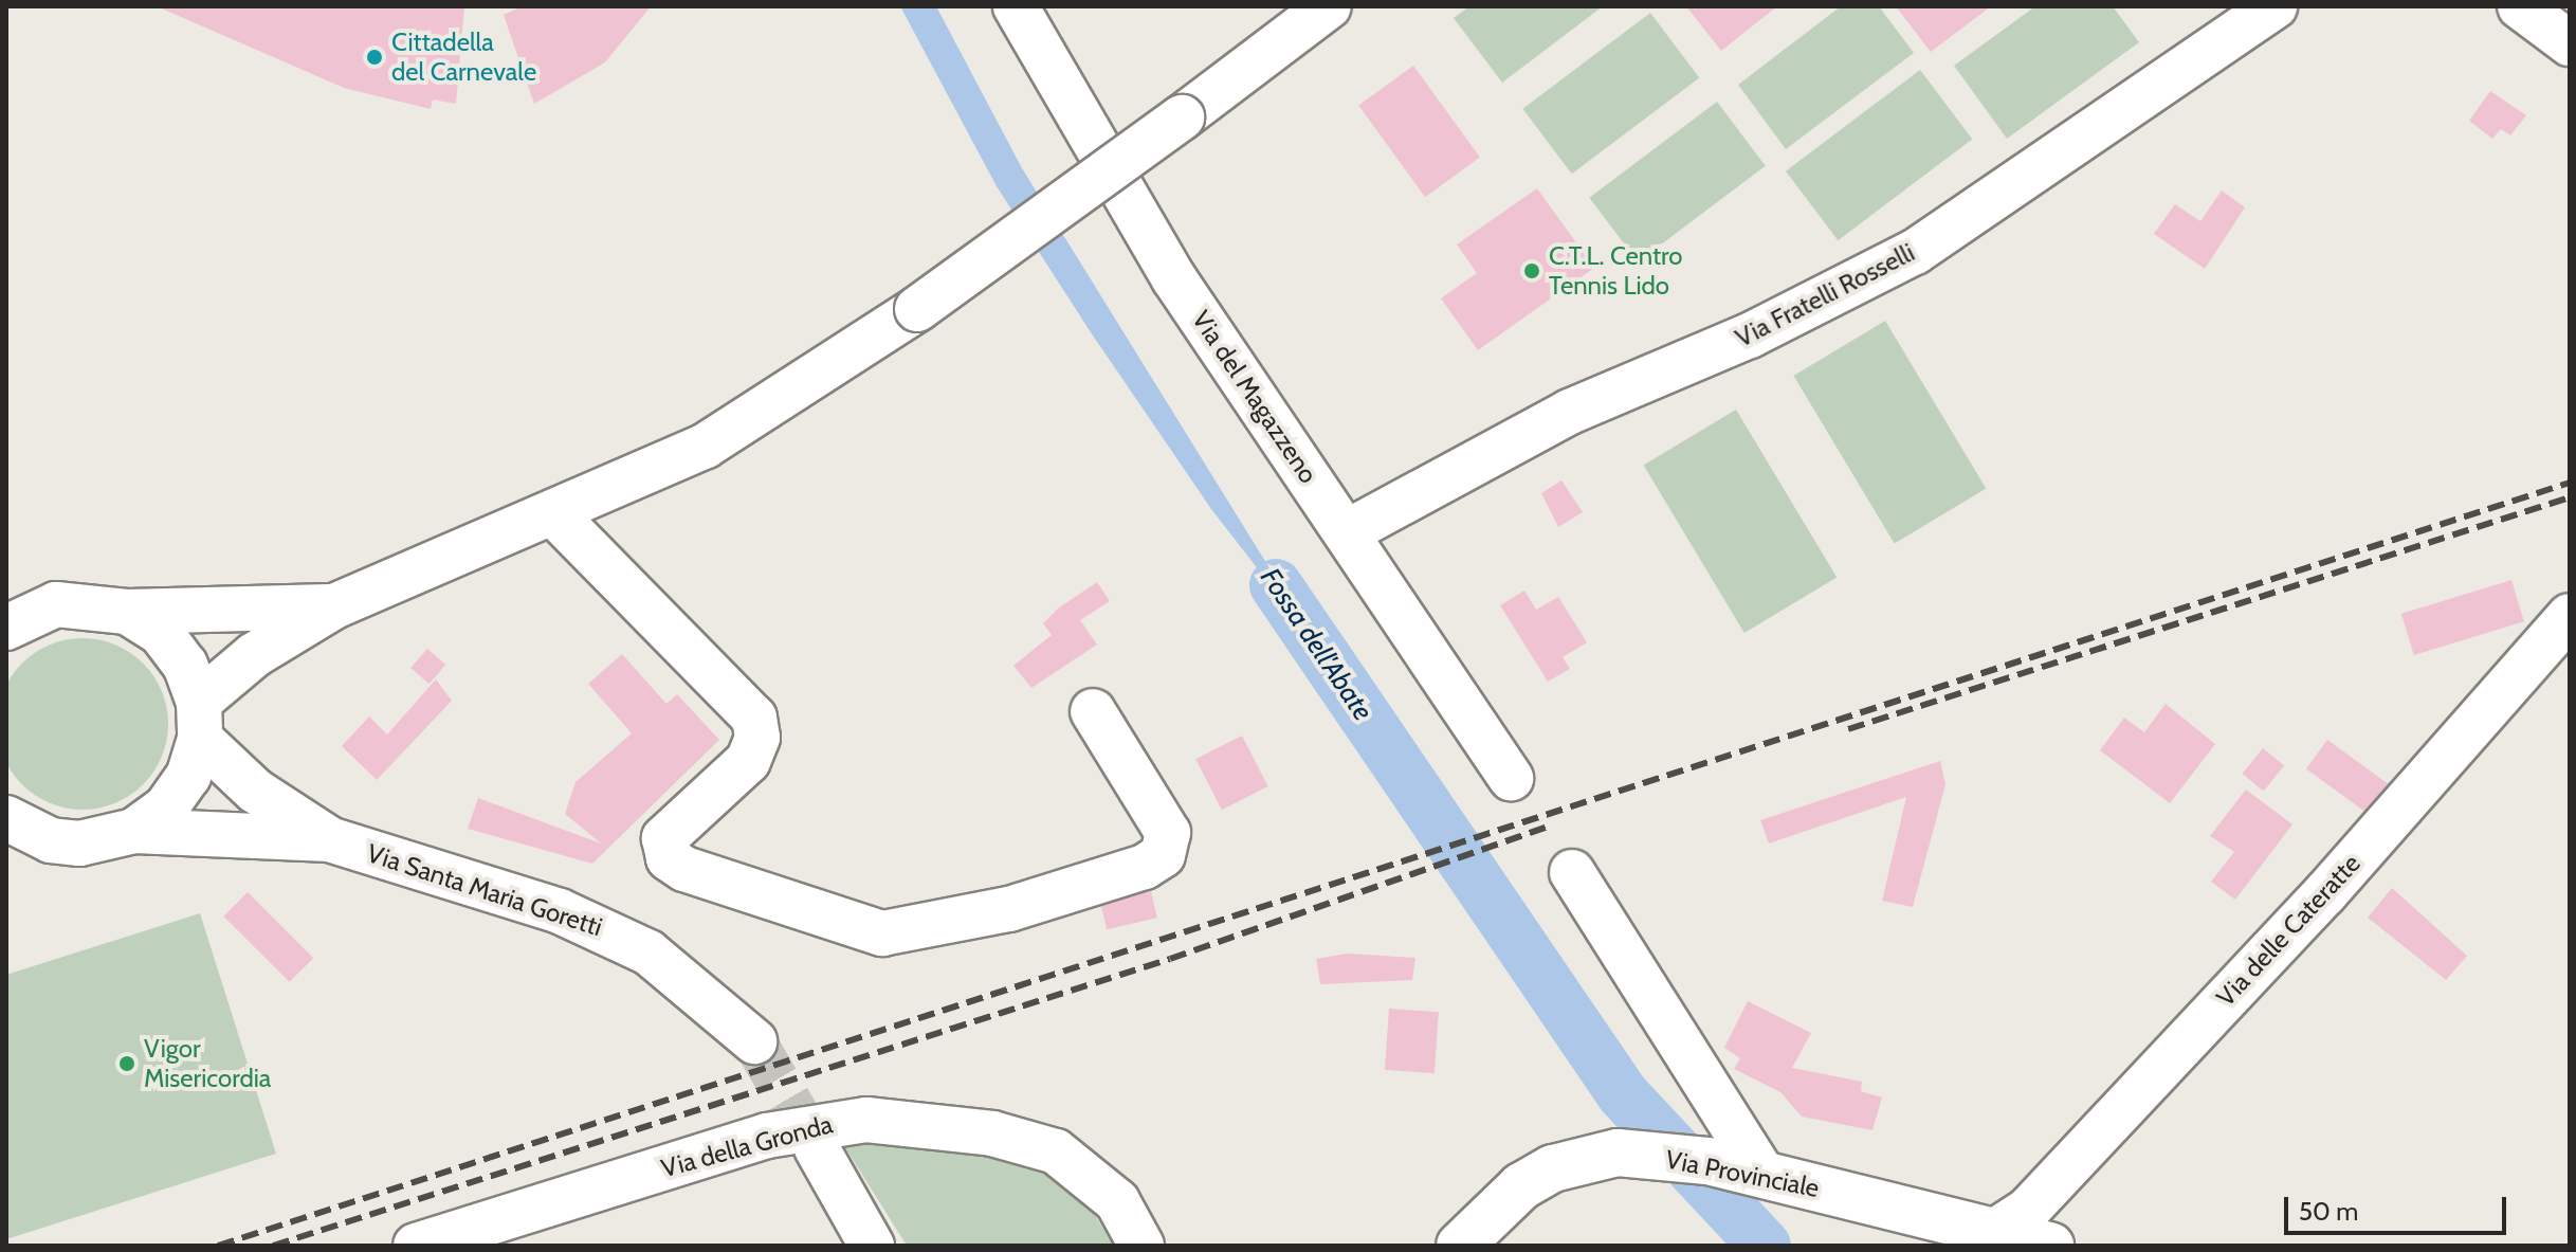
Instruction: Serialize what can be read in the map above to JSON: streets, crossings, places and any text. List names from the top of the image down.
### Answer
{
  "streets": {
    "main road": ["Via Provinciale"],
    "street": [
      "Via Fratelli Rosselli",
      "Via del Magazzeno",
      "Via Santa Maria Goretti",
      "Via delle Cateratte",
      "Via della Gronda"
    ]
  },
  "crossings": [
    ["Via Fratelli Rosselli", "Via del Magazzeno"],
    ["Via delle Cateratte", "Via Provinciale"]
  ],
  "water": ["Fossa dell'Abate"],
  "places": ["Cittadella del Carnevale", "C.T.L. Centro Tennis Lido", "Vigor Misericordia"],
  "scale_bar": "50 m"
}
